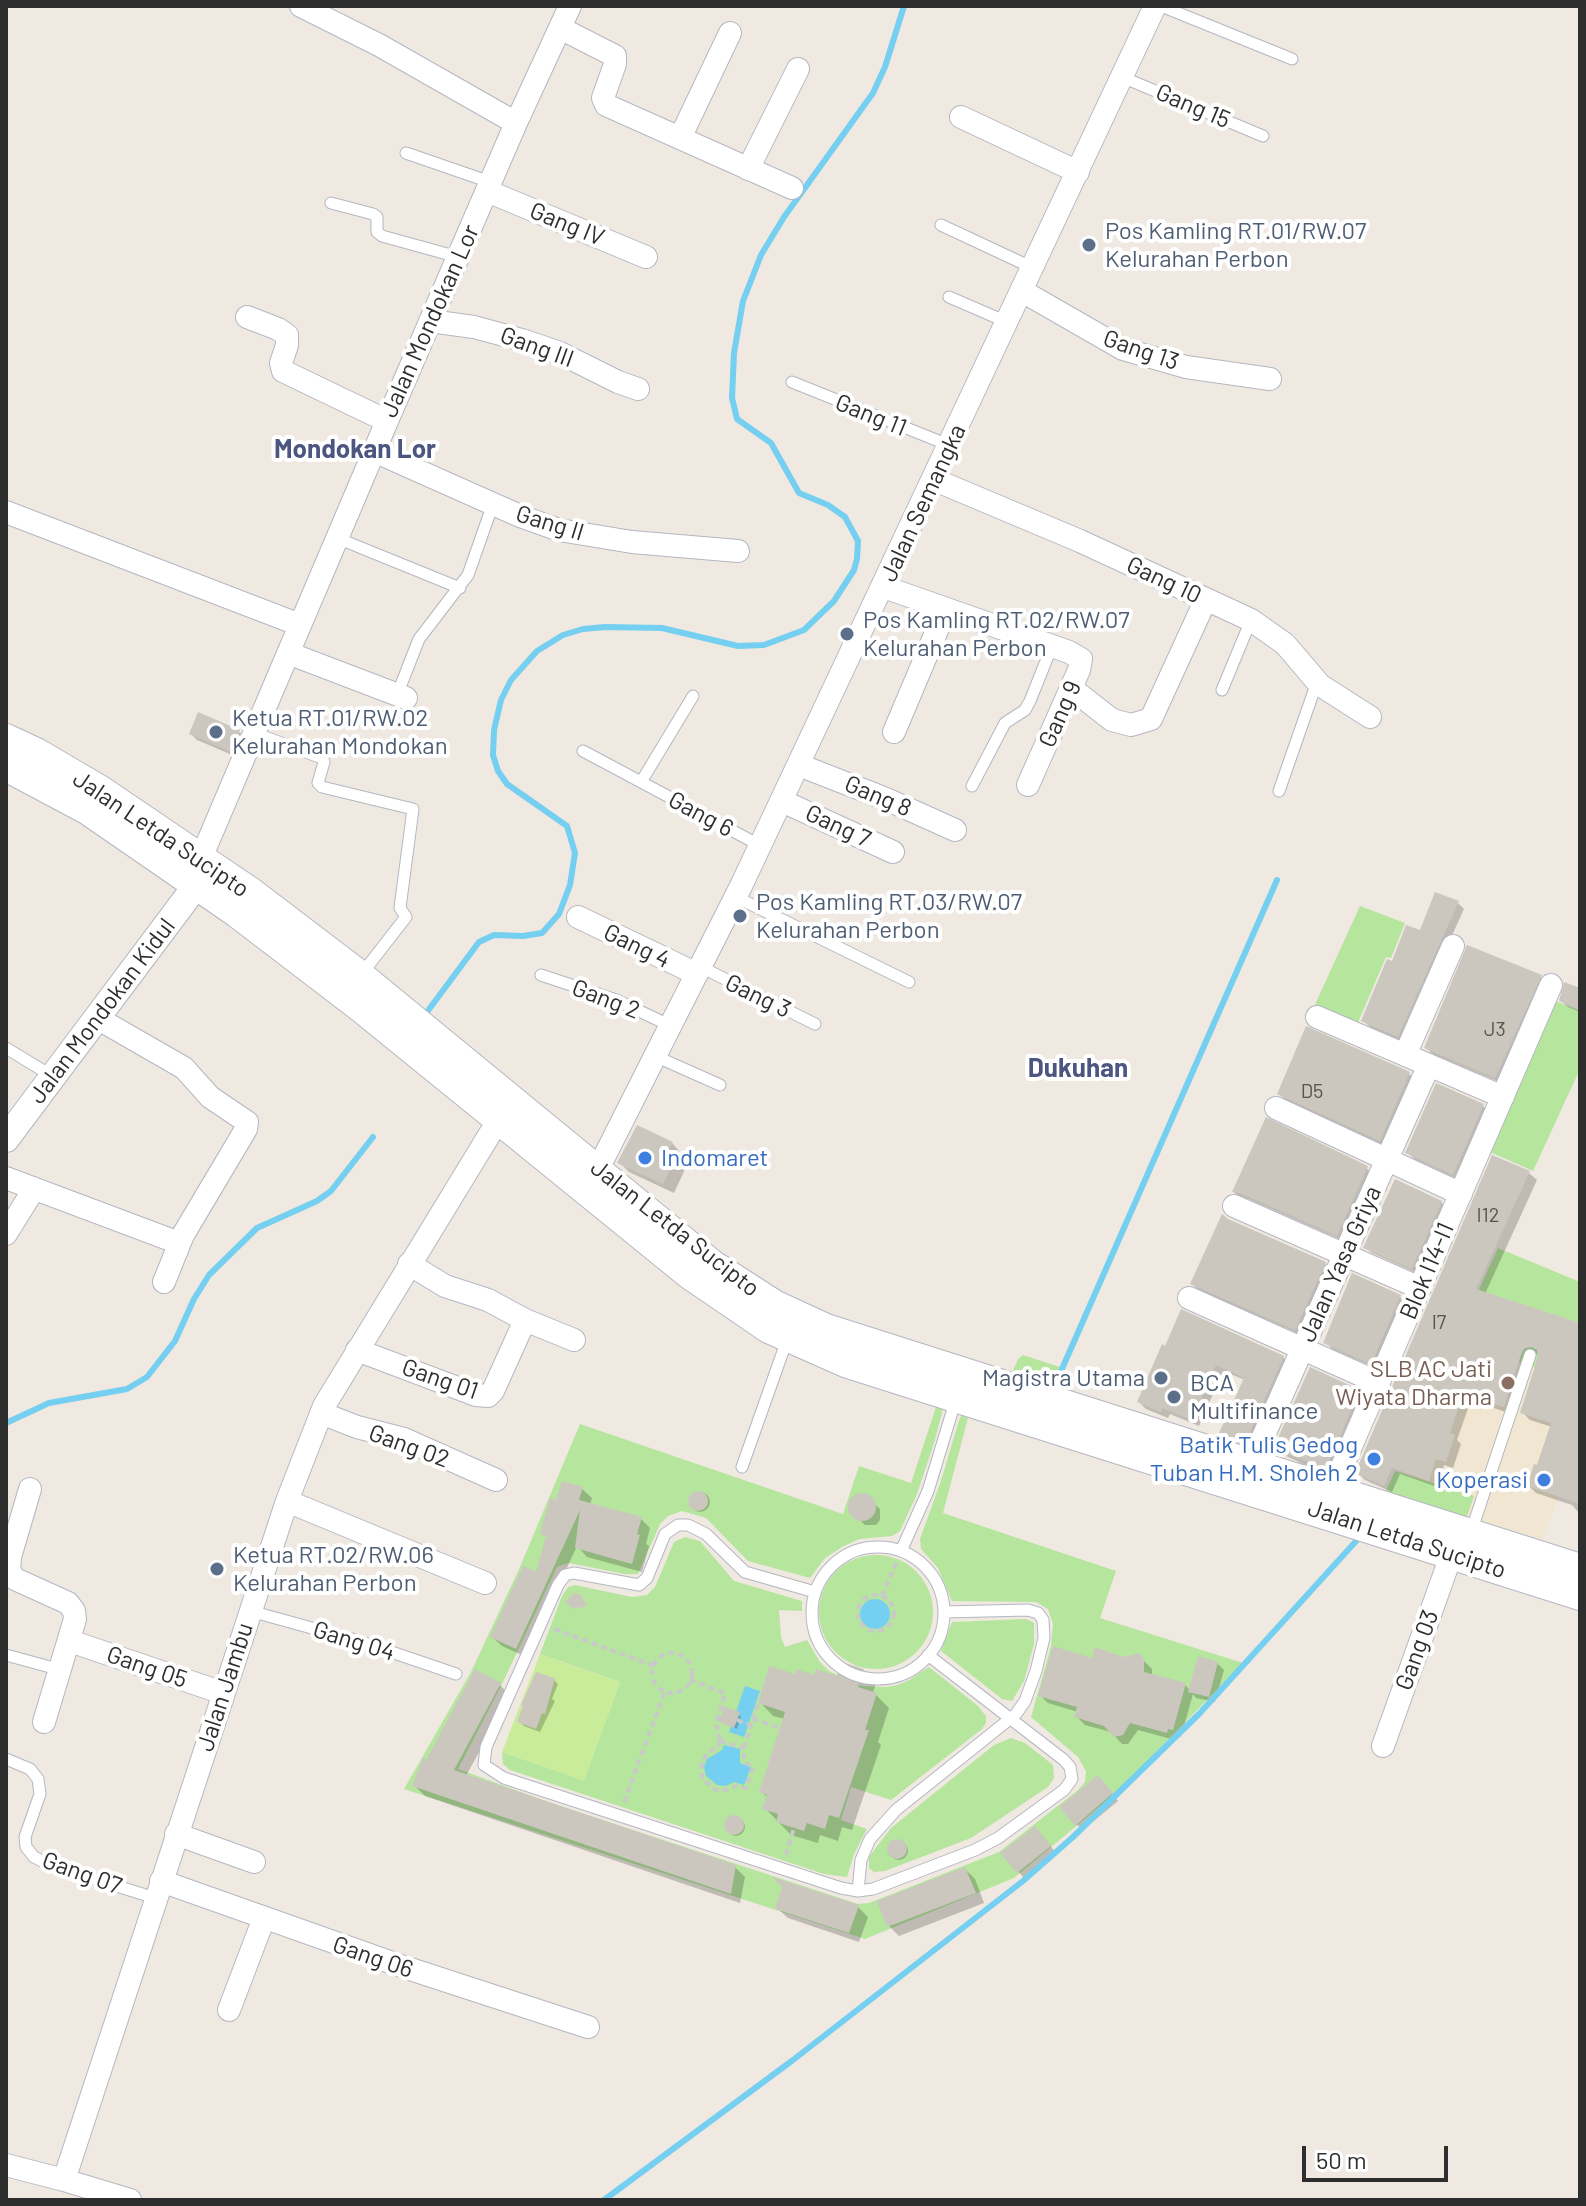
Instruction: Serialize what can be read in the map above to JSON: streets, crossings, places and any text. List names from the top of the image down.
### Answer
{
  "streets": {
    "main road": ["Jalan Letda Sucipto"],
    "street": [
      "Gang IV",
      "Jalan Mondokan Lor",
      "Gang III",
      "Gang 13",
      "Jalan Semangka",
      "Gang II",
      "Gang 10",
      "Gang 9",
      "Gang 8",
      "Gang 7",
      "Gang 4",
      "Jalan Mondokan Kidul",
      "Jalan Yasa Griya",
      "Blok I14-I1",
      "Gang 01",
      "Gang 02",
      "Gang 03",
      "Gang 05",
      "Jalan Jambu",
      "Gang 06"
    ],
    "lane": [
      "Gang 15",
      "Gang 11",
      "Gang 6",
      "Gang 3",
      "Gang 2",
      "Gang 04",
      "Gang 07"
    ]
  },
  "crossings": [
    ["Gang 15", "Jalan Semangka"],
    ["Gang IV", "Jalan Mondokan Lor"],
    ["Jalan Mondokan Lor", "Gang III"],
    ["Jalan Mondokan Lor", "Gang II"],
    ["Jalan Mondokan Lor", "Jalan Letda Sucipto"],
    ["Jalan Mondokan Lor", "Jalan Mondokan Kidul"],
    ["Gang 13", "Jalan Semangka"],
    ["Gang 11", "Jalan Semangka"],
    ["Jalan Semangka", "Gang 10"],
    ["Jalan Semangka", "Gang 9"],
    ["Jalan Semangka", "Gang 8"],
    ["Jalan Semangka", "Gang 6"],
    ["Jalan Semangka", "Gang 7"],
    ["Jalan Semangka", "Jalan Letda Sucipto"],
    ["Jalan Semangka", "Gang 4"],
    ["Jalan Semangka", "Gang 3"],
    ["Jalan Semangka", "Gang 2"],
    ["Jalan Letda Sucipto", "Jalan Mondokan Kidul"],
    ["Jalan Letda Sucipto", "Jalan Yasa Griya"],
    ["Jalan Letda Sucipto", "Blok I14-I1"],
    ["Jalan Letda Sucipto", "Gang 03"],
    ["Jalan Letda Sucipto", "Jalan Jambu"],
    ["Gang 4", "Gang 3"],
    ["Gang 01", "Jalan Jambu"],
    ["Gang 02", "Jalan Jambu"],
    ["Gang 04", "Jalan Jambu"],
    ["Gang 05", "Jalan Jambu"],
    ["Jalan Jambu", "Gang 07"],
    ["Jalan Jambu", "Gang 06"],
    ["Gang 07", "Gang 06"]
  ],
  "districts": ["Mondokan Lor", "Dukuhan"],
  "places": [
    "Pos Kamling RT.01/RW.07 Kelurahan Perbon",
    "Pos Kamling RT.02/RW.07 Kelurahan Perbon",
    "Ketua RT.01/RW.02 Kelurahan Mondokan",
    "Pos Kamling RT.03/RW.07 Kelurahan Perbon",
    "Indomaret",
    "Magistra Utama",
    "SLB AC Jati Wiyata Dharma",
    "BCA Multifinance",
    "Batik Tulis Gedog Tuban H.M. Sholeh 2",
    "Koperasi",
    "Ketua RT.02/RW.06 Kelurahan Perbon"
  ],
  "house_numbers": [
    "J3",
    "D5",
    "I12",
    "I7"
  ],
  "scale_bar": "50 m"
}
